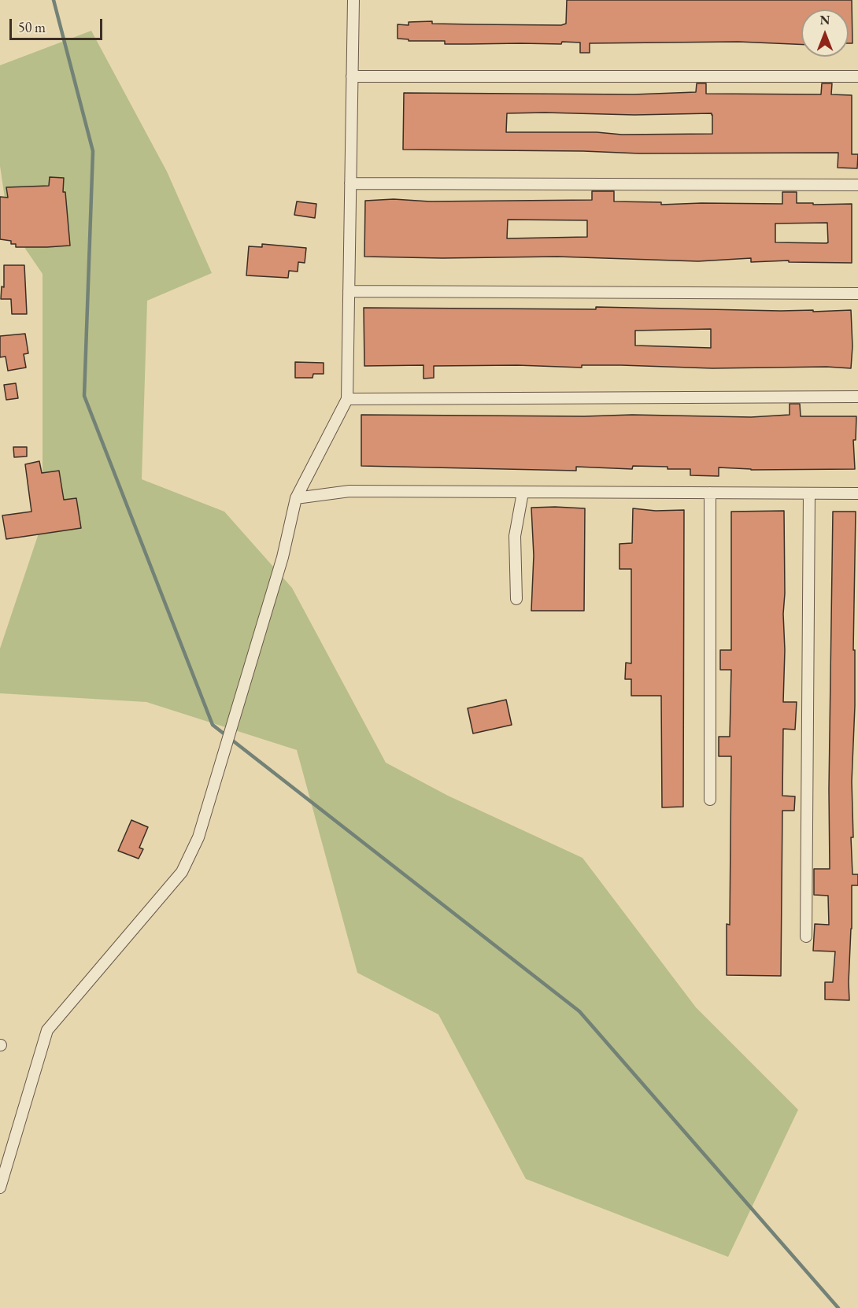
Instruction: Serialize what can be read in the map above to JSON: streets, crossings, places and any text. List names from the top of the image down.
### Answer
{
  "scale_bar": "50 m",
  "north": "top"
}
